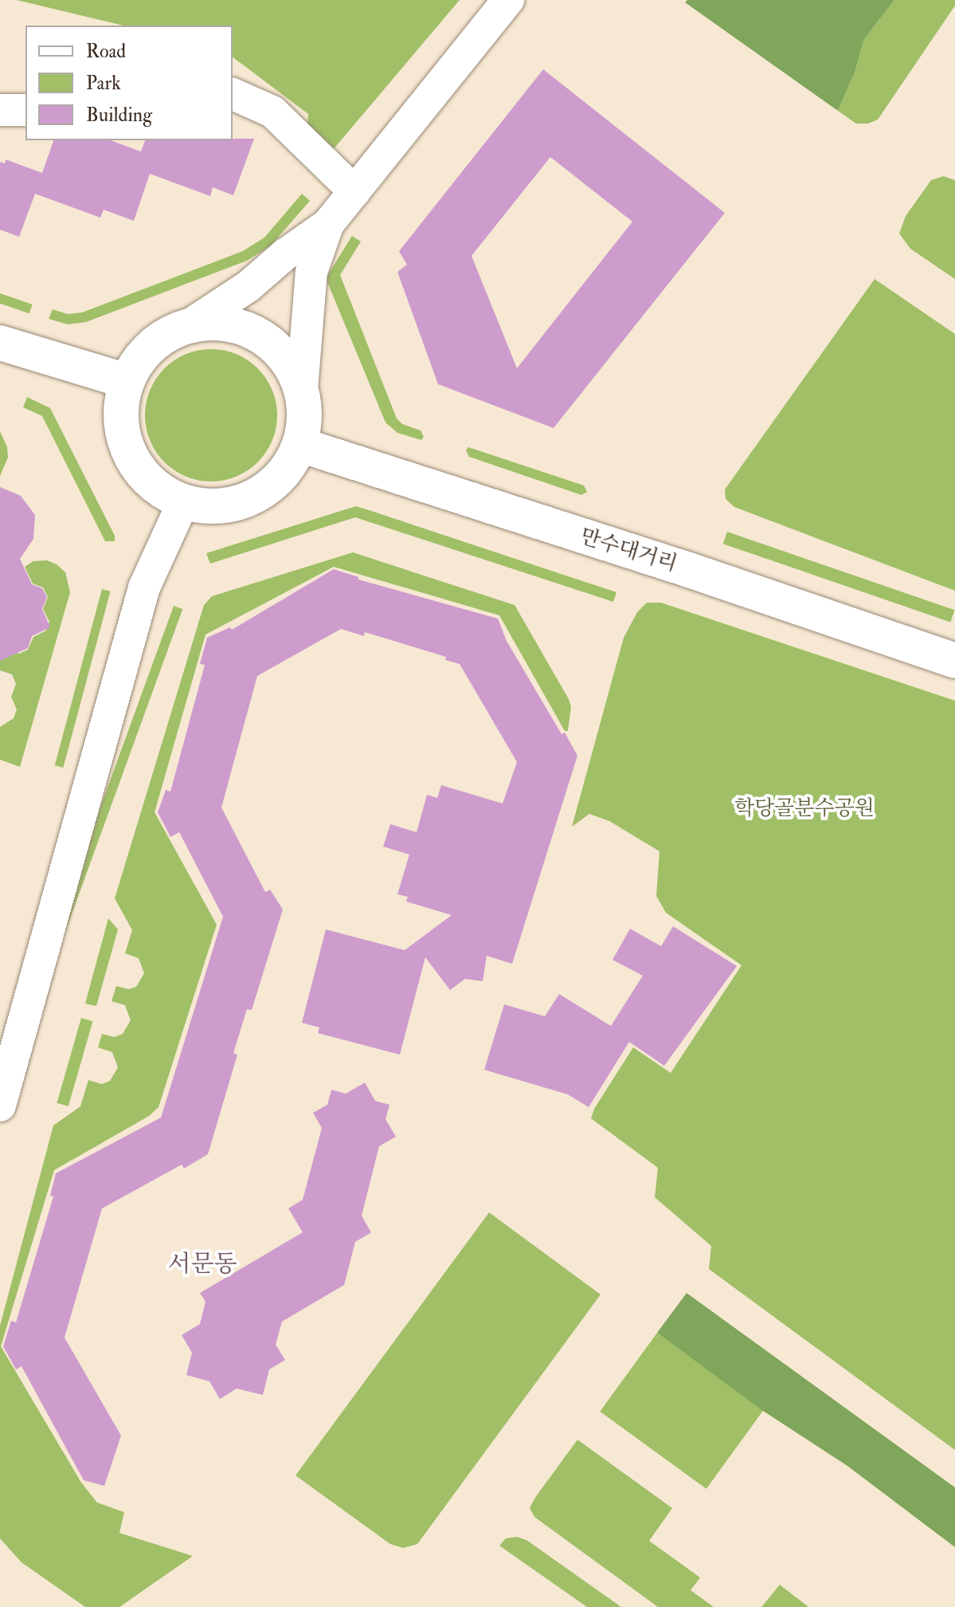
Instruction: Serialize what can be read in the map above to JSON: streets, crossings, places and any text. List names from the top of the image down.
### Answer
{
  "streets": {
    "main road": ["만수대거리"]
  },
  "districts": ["서문동"],
  "parks": ["학당골분수공원"],
  "legend": ["Road", "Park", "Building"]
}
